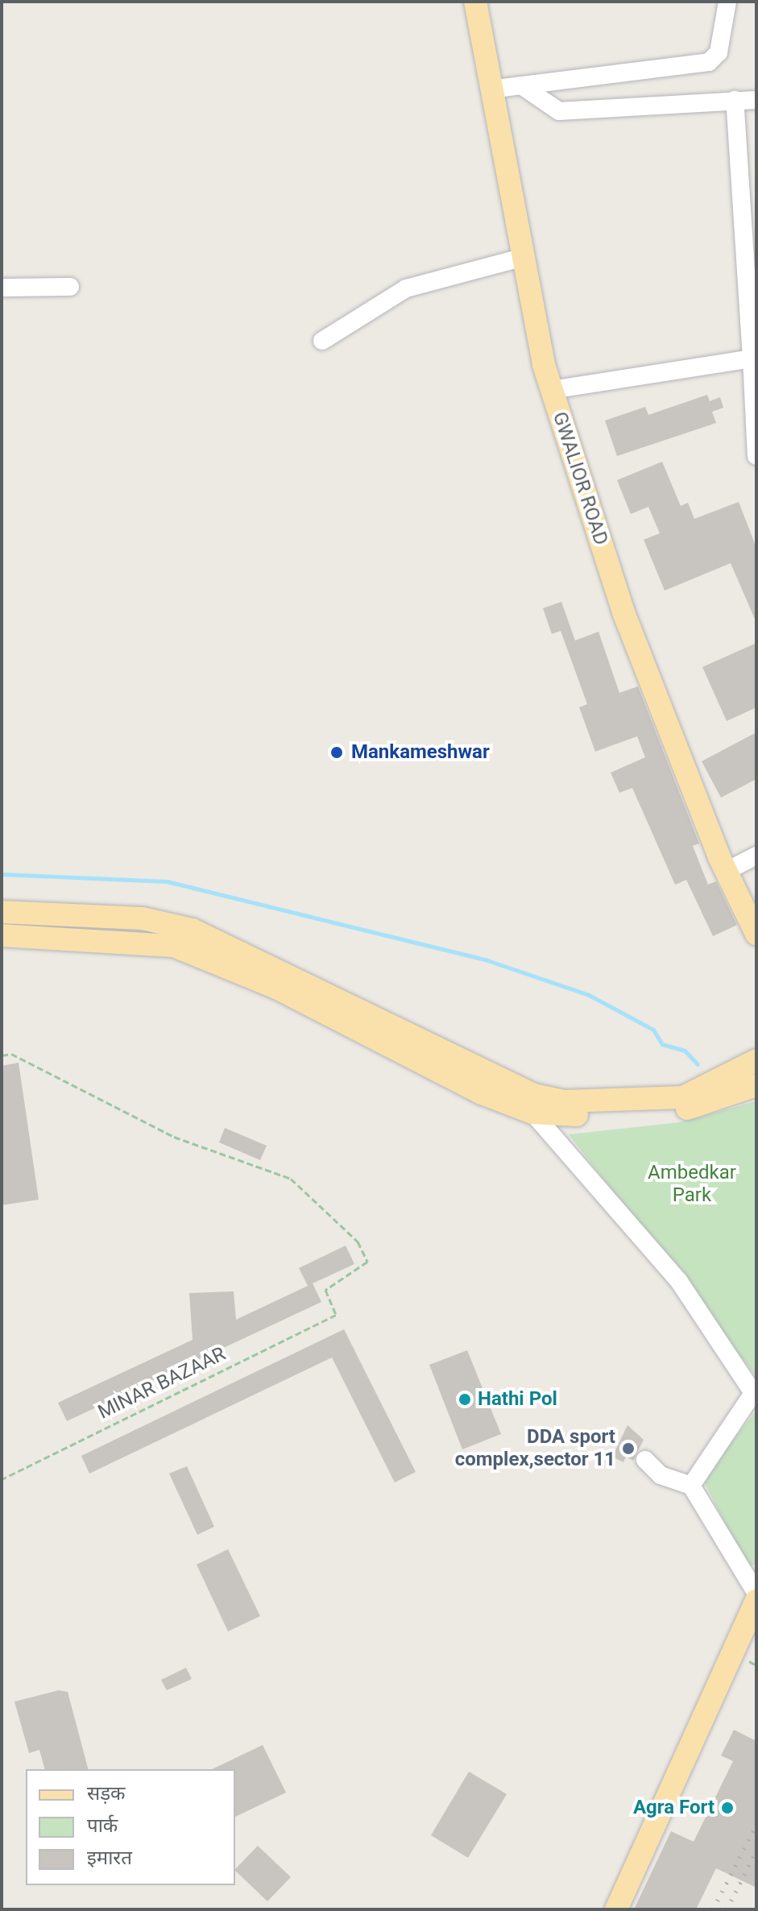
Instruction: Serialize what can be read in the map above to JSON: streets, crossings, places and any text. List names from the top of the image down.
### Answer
{
  "streets": {
    "main road": ["GWALIOR ROAD"],
    "path": ["MINAR BAZAAR"]
  },
  "parks": ["Ambedkar Park"],
  "places": [
    "Mankameshwar",
    "Hathi Pol",
    "DDA sport complex,sector 11",
    "Agra Fort"
  ],
  "legend": ["सड़क", "पार्क", "इमारत"]
}
